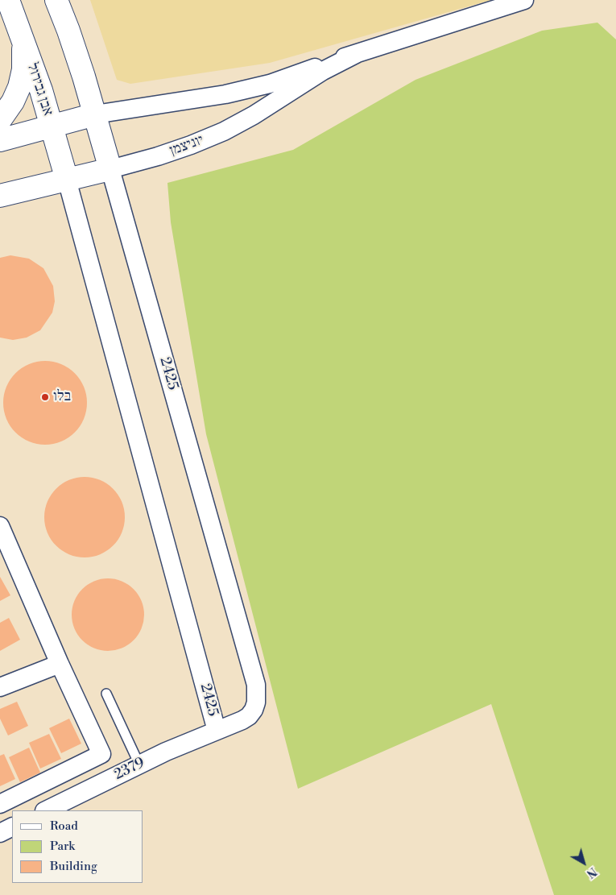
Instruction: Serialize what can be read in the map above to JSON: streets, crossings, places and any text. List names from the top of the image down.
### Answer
{
  "streets": {
    "street": [
      "אבן גבירול",
      "יוניצמן",
      "2425",
      "2379"
    ]
  },
  "crossings": [
    ["אבן גבירול", "יוניצמן"],
    ["אבן גבירול", "2425"],
    ["יוניצמן", "2425"],
    ["2425", "2379"]
  ],
  "places": ["בלו"],
  "legend": ["Road", "Park", "Building"],
  "north": "bottom right"
}
